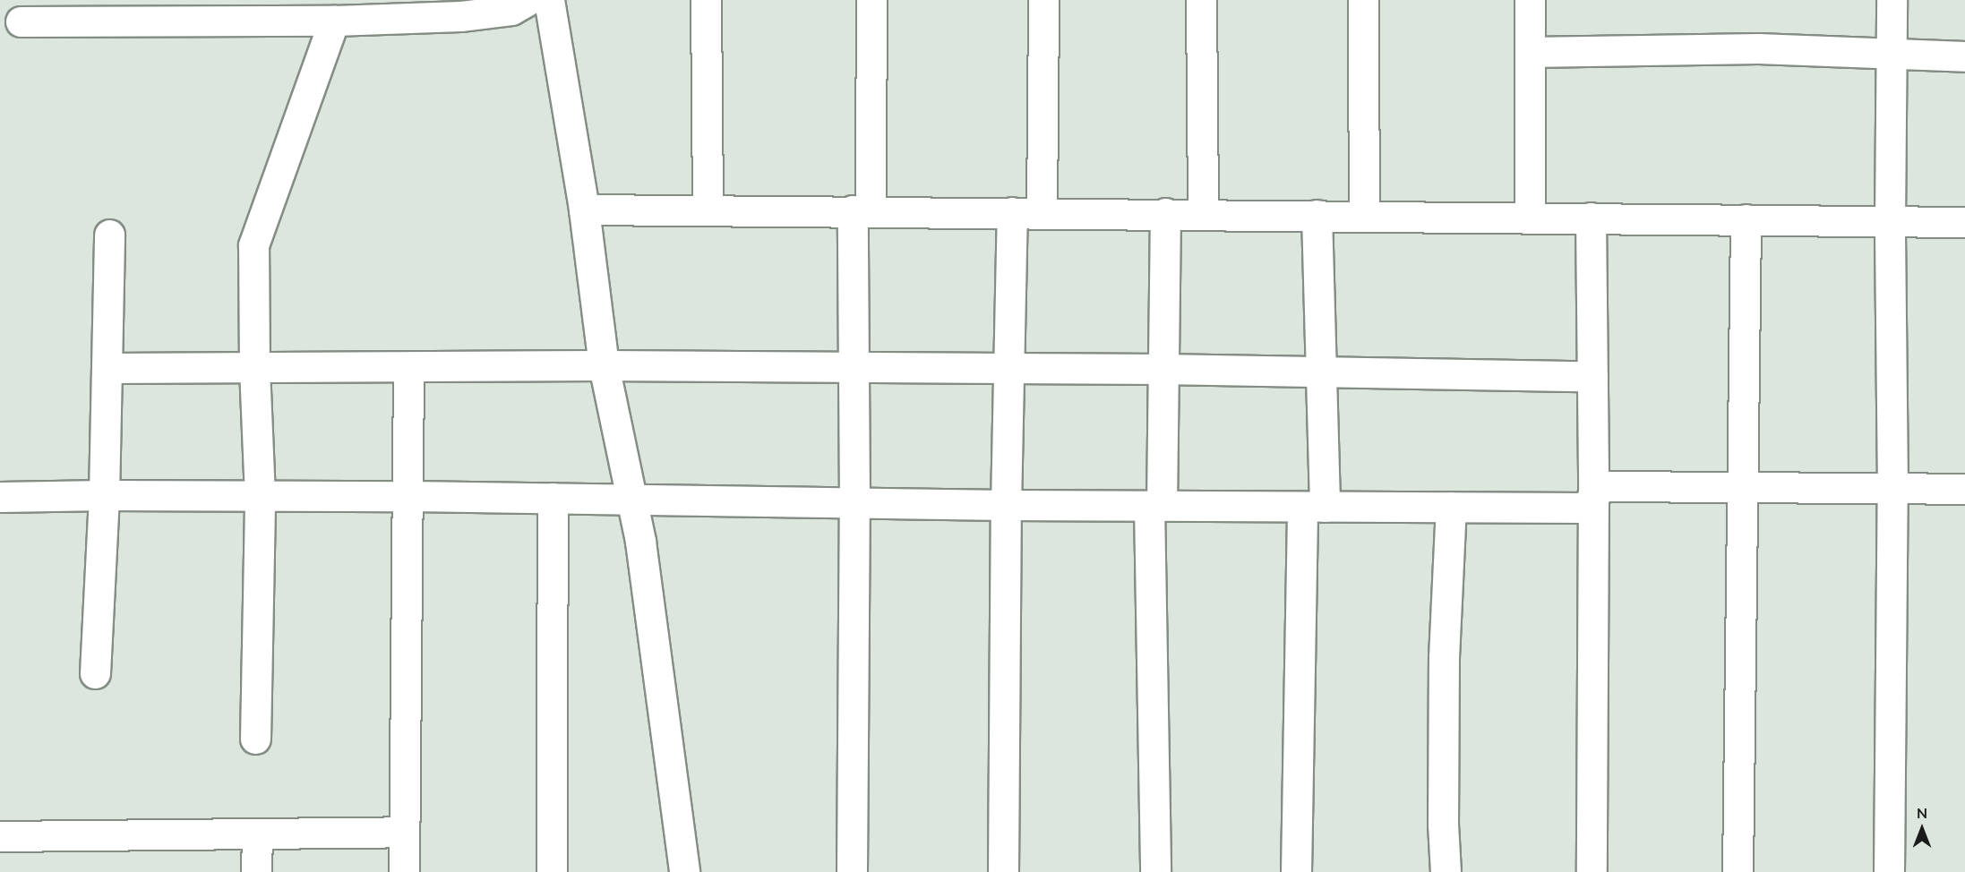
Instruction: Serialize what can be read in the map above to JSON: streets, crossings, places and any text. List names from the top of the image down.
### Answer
{
  "north": "top"
}
